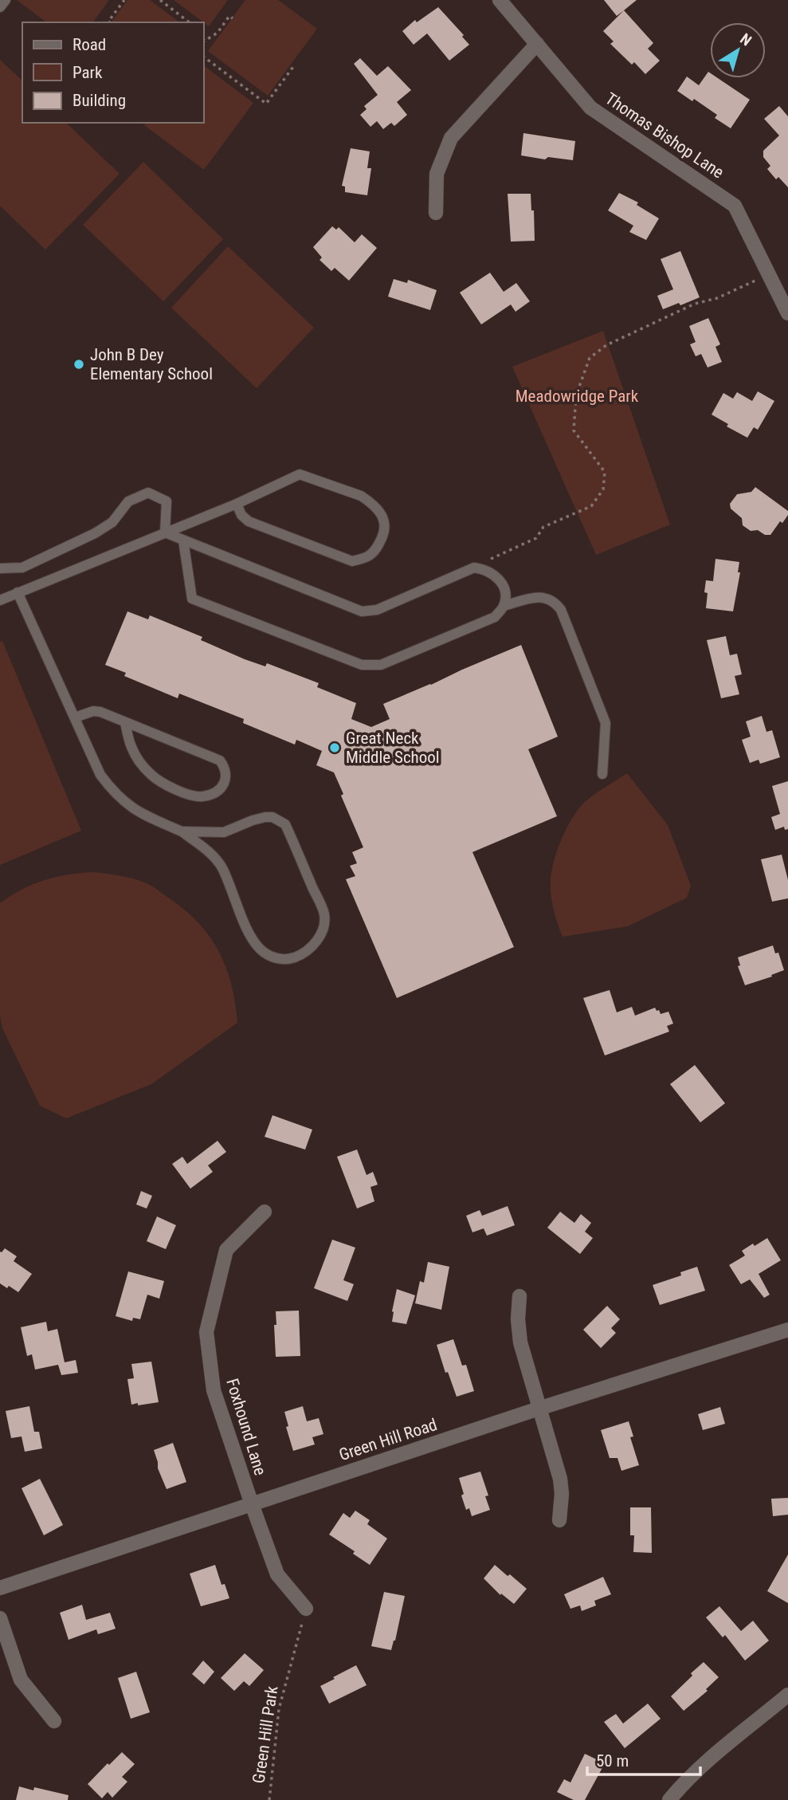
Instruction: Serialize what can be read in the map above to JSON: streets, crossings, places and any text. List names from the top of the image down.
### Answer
{
  "streets": {
    "street": ["Thomas Bishop Lane", "Foxhound Lane", "Green Hill Road"],
    "path": ["Green Hill Park"]
  },
  "crossings": [
    ["Foxhound Lane", "Green Hill Road"],
    ["Foxhound Lane", "Green Hill Park"]
  ],
  "parks": ["Meadowridge Park"],
  "places": ["John B Dey Elementary School", "Great Neck Middle School"],
  "legend": ["Road", "Park", "Building"],
  "scale_bar": "50 m",
  "north": "top right"
}
